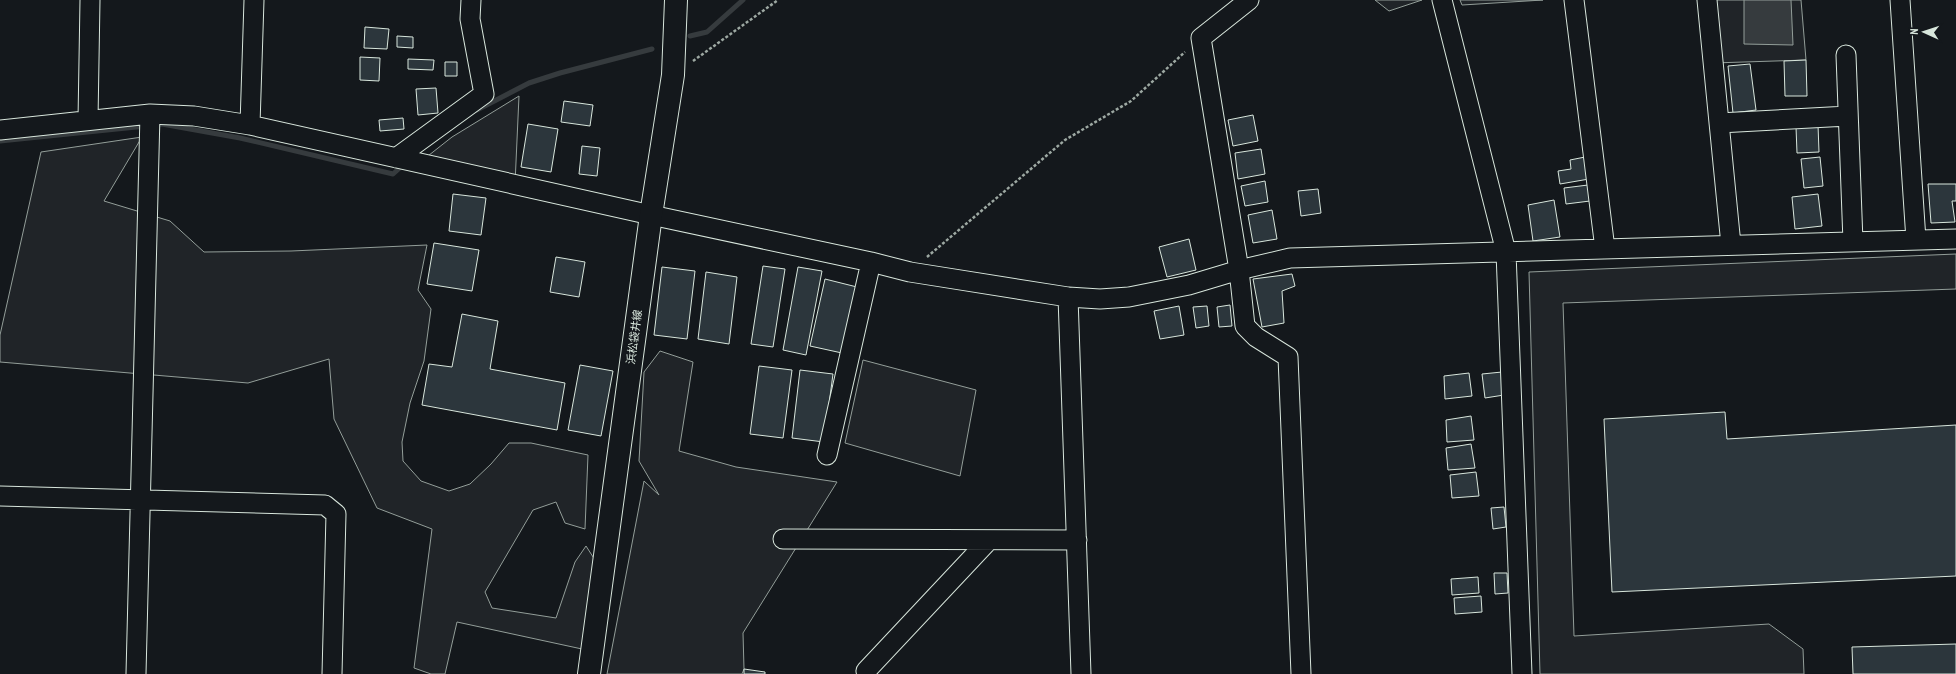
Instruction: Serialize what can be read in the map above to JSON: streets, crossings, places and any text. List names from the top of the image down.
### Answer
{
  "streets": {
    "main road": ["浜松袋井線"]
  },
  "north": "left"
}
